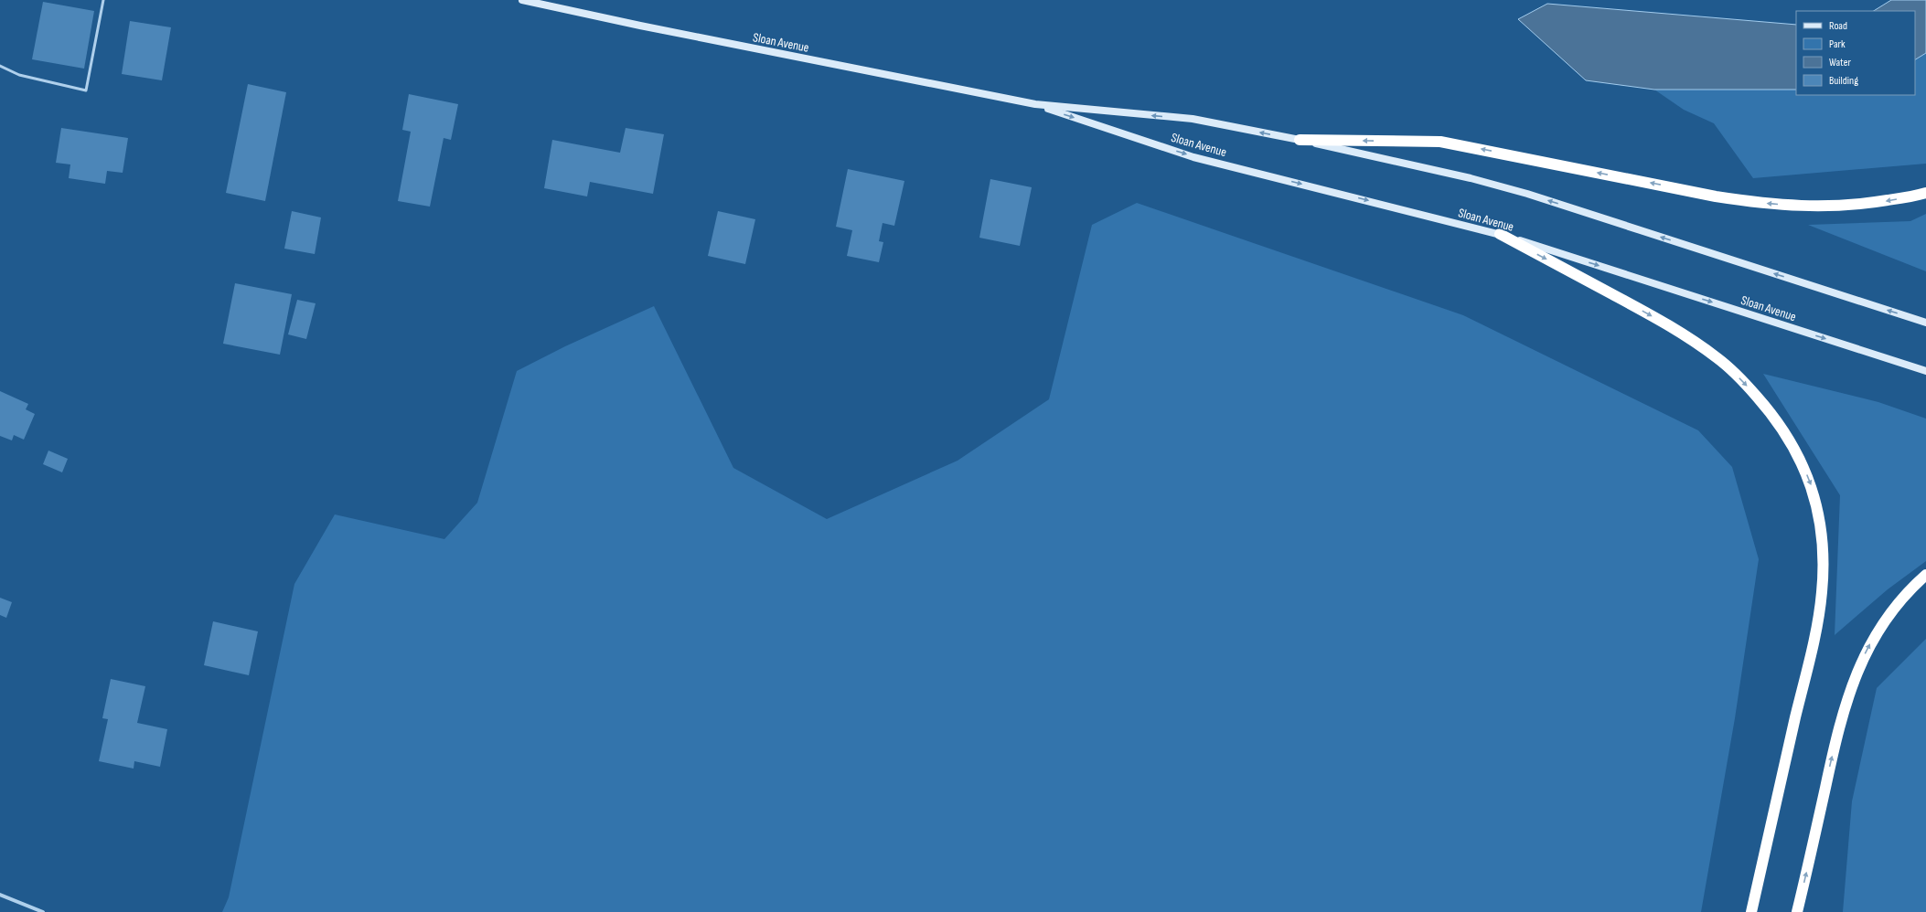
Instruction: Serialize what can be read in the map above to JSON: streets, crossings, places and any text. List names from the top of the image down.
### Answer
{
  "streets": {
    "main road": ["Sloan Avenue"]
  },
  "legend": [
    "Road",
    "Park",
    "Water",
    "Building"
  ]
}
